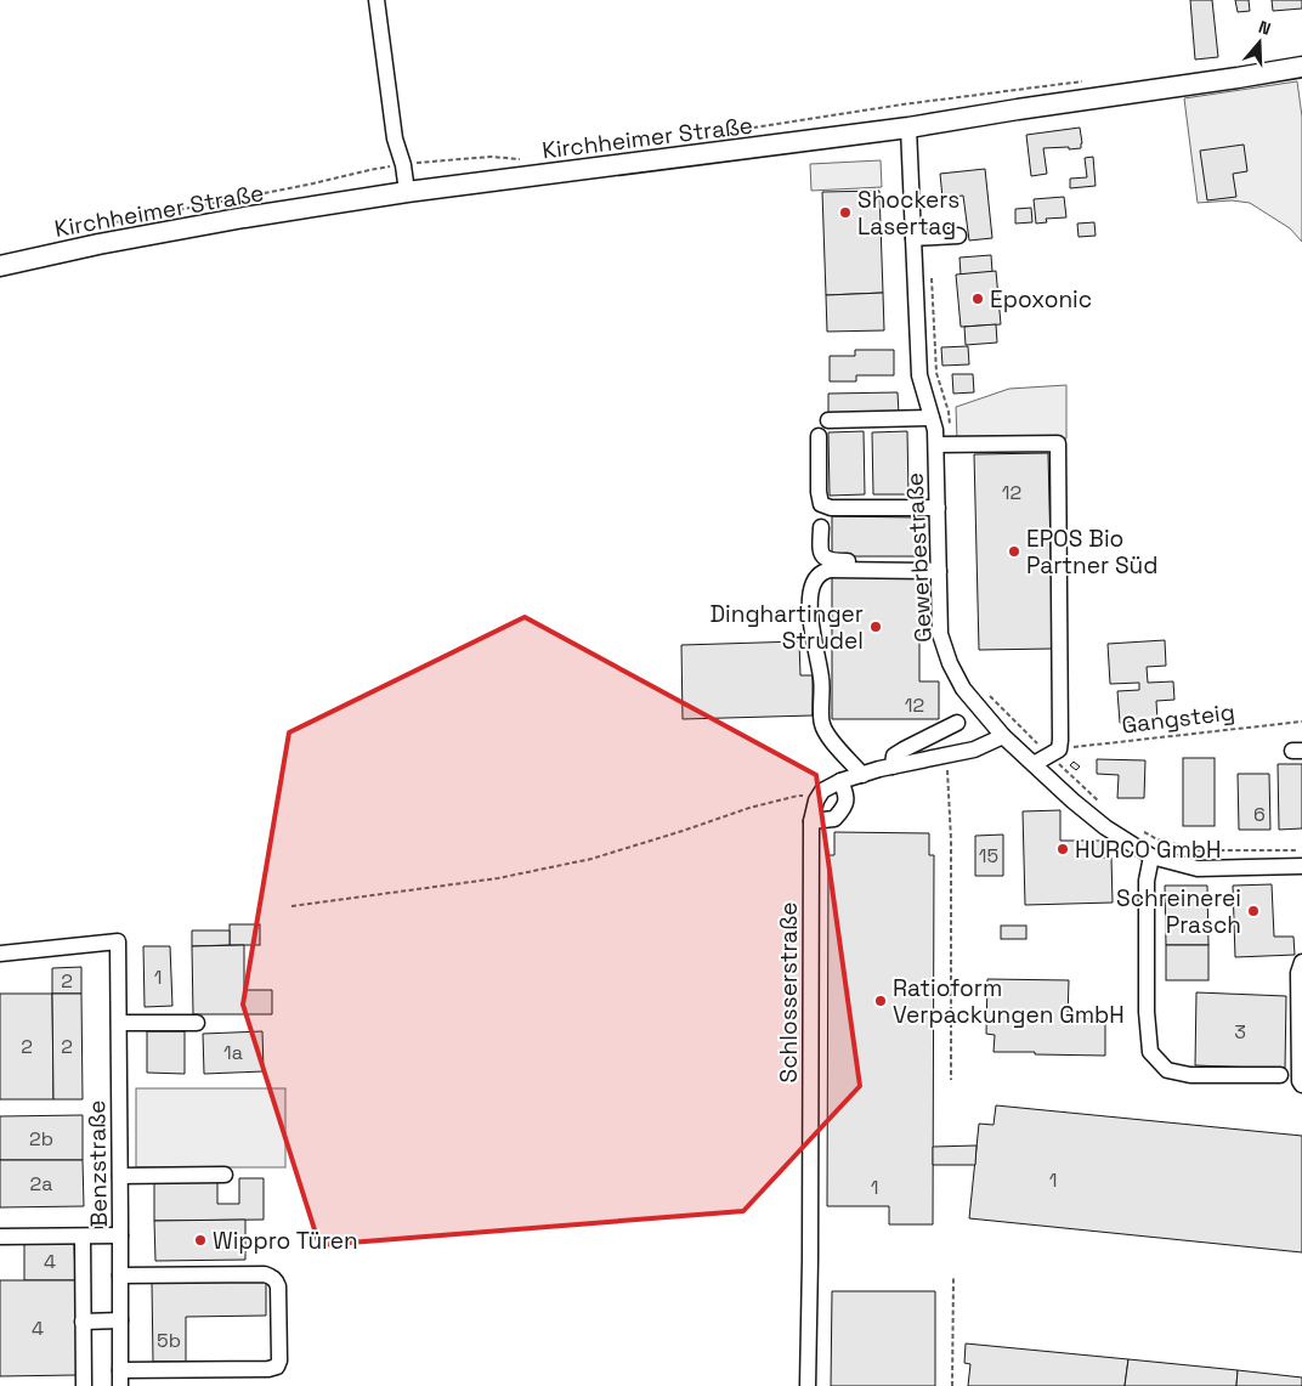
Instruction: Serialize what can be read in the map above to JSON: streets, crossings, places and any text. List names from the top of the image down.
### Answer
{
  "streets": {
    "main road": ["Kirchheimer Straße"],
    "street": ["Gewerbestraße", "Schlosserstraße", "Benzstraße"],
    "path": ["Gangsteig"]
  },
  "crossings": [
    ["Kirchheimer Straße", "Gewerbestraße"]
  ],
  "places": [
    "Shockers Lasertag",
    "Epoxonic",
    "EPOS Bio Partner Süd",
    "Dinghartinger Strudel",
    "HURCO GmbH",
    "Schreinerei Prasch",
    "Ratioform Verpackungen GmbH",
    "Wippro Türen"
  ],
  "house_numbers": [
    "12",
    "12",
    "6",
    "15",
    "1",
    "2",
    "3",
    "2",
    "2",
    "1a",
    "2b",
    "1",
    "2a",
    "1",
    "4",
    "4",
    "5b"
  ],
  "north": "top"
}
